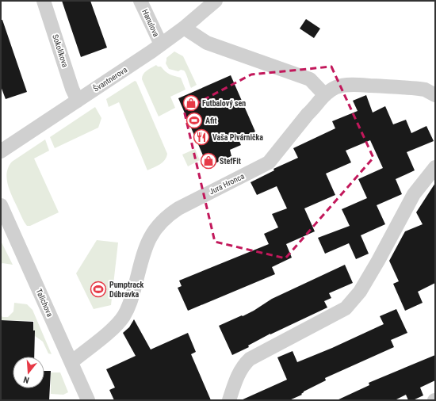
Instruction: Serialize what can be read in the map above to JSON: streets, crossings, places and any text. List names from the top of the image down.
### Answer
{
  "streets": {
    "street": [
      "Hanulova",
      "Sokolíkova",
      "Švantnerova",
      "Jura Hronca",
      "Talichova"
    ]
  },
  "crossings": [
    ["Hanulova", "Švantnerova"],
    ["Sokolíkova", "Švantnerova"],
    ["Jura Hronca", "Talichova"]
  ],
  "places": {
    "shop": ["Futbalový sen", "StefFit"],
    "sports": ["Afit", "Pumptrack Dúbravka"],
    "restaurant": ["Vaša Pivárnička"]
  },
  "north": "bottom"
}
